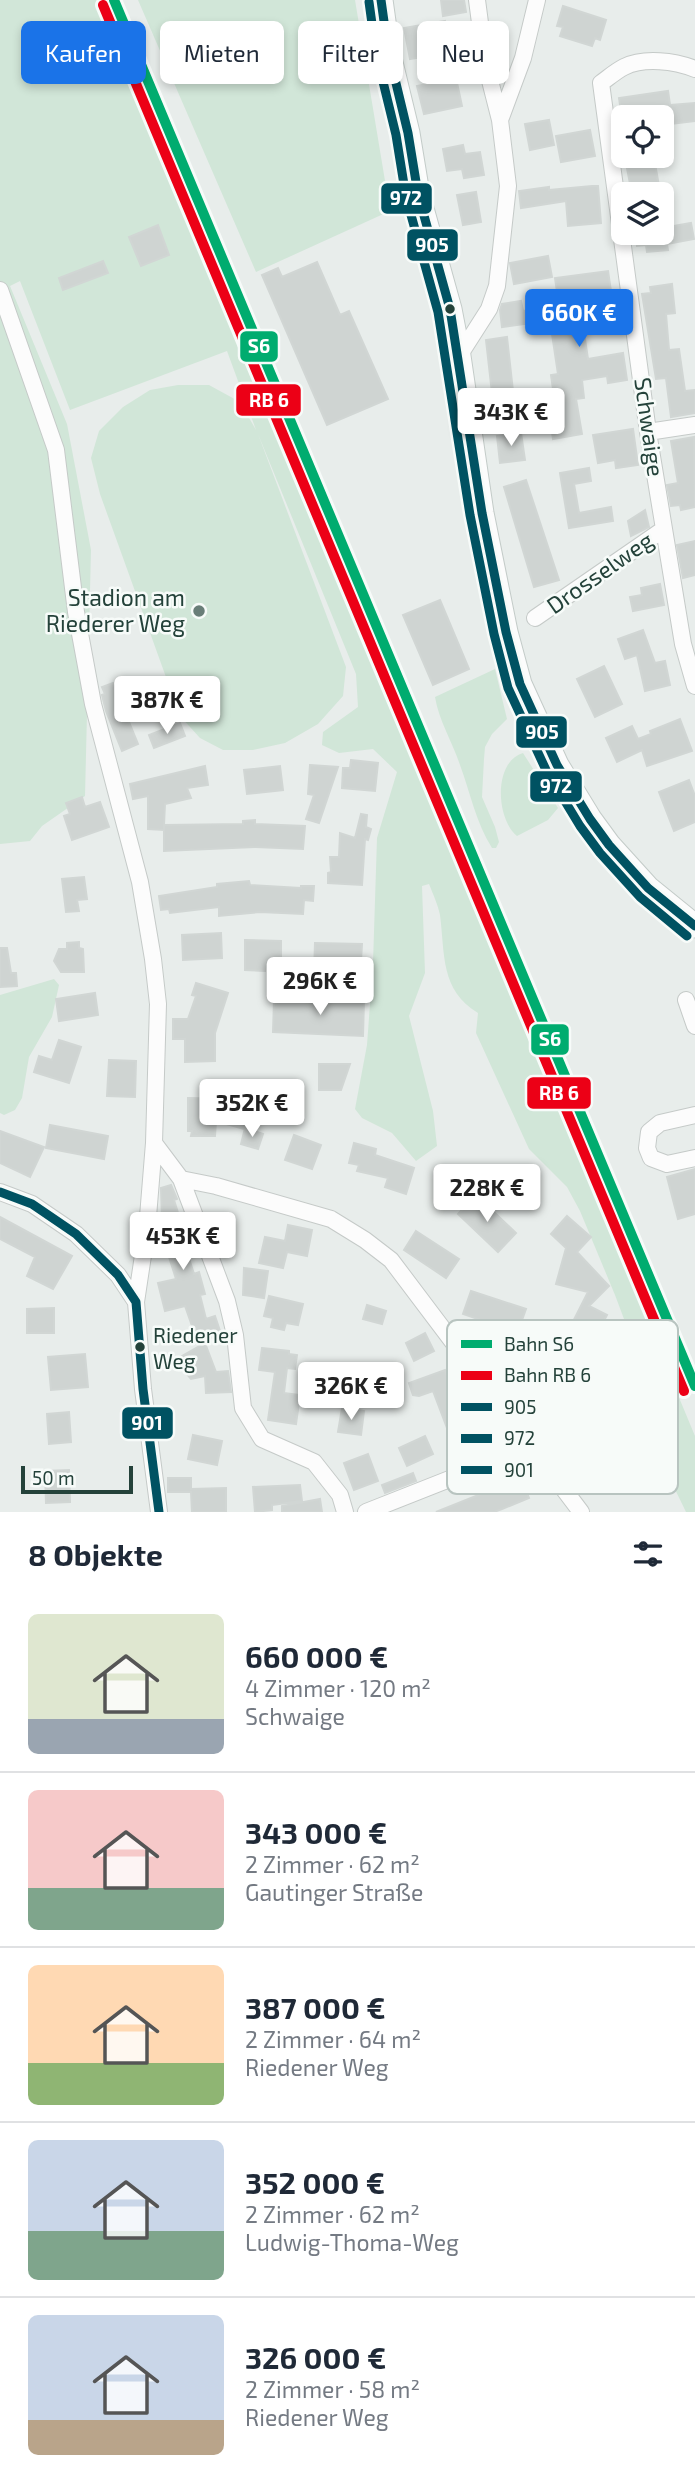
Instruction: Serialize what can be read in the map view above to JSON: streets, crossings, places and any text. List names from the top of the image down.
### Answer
{
  "streets": {
    "street": ["Schwaige", "Drosselweg"]
  },
  "crossings": [
    ["Schwaige", "Drosselweg"]
  ],
  "places": ["Stadion am Riederer Weg", "Riedener Weg"],
  "lines": [
    "rail line S6",
    "transit line 905",
    "transit line 972",
    "transit line 901"
  ],
  "legend": [
    "Bahn S6",
    "Bahn RB 6",
    "905",
    "972",
    "901"
  ],
  "scale_bar": "50 m",
  "page": {
    "chip": [
      "Kaufen",
      "Mieten",
      "Filter",
      "Neu"
    ],
    "price": [
      "660K €",
      "343K €",
      "387K €",
      "296K €",
      "352K €",
      "228K €",
      "453K €",
      "326K €"
    ],
    "scale": "50 m",
    "heading": "8 Objekte",
    "list": [
      {
        "name": "660 000 €",
        "note": "4 Zimmer · 120 m² · Schwaige"
      },
      {
        "name": "343 000 €",
        "note": "2 Zimmer · 62 m² · Gautinger Straße"
      },
      {
        "name": "387 000 €",
        "note": "2 Zimmer · 64 m² · Riedener Weg"
      },
      {
        "name": "352 000 €",
        "note": "2 Zimmer · 62 m² · Ludwig-Thoma-Weg"
      },
      {
        "name": "326 000 €",
        "note": "2 Zimmer · 58 m² · Riedener Weg"
      }
    ]
  }
}
